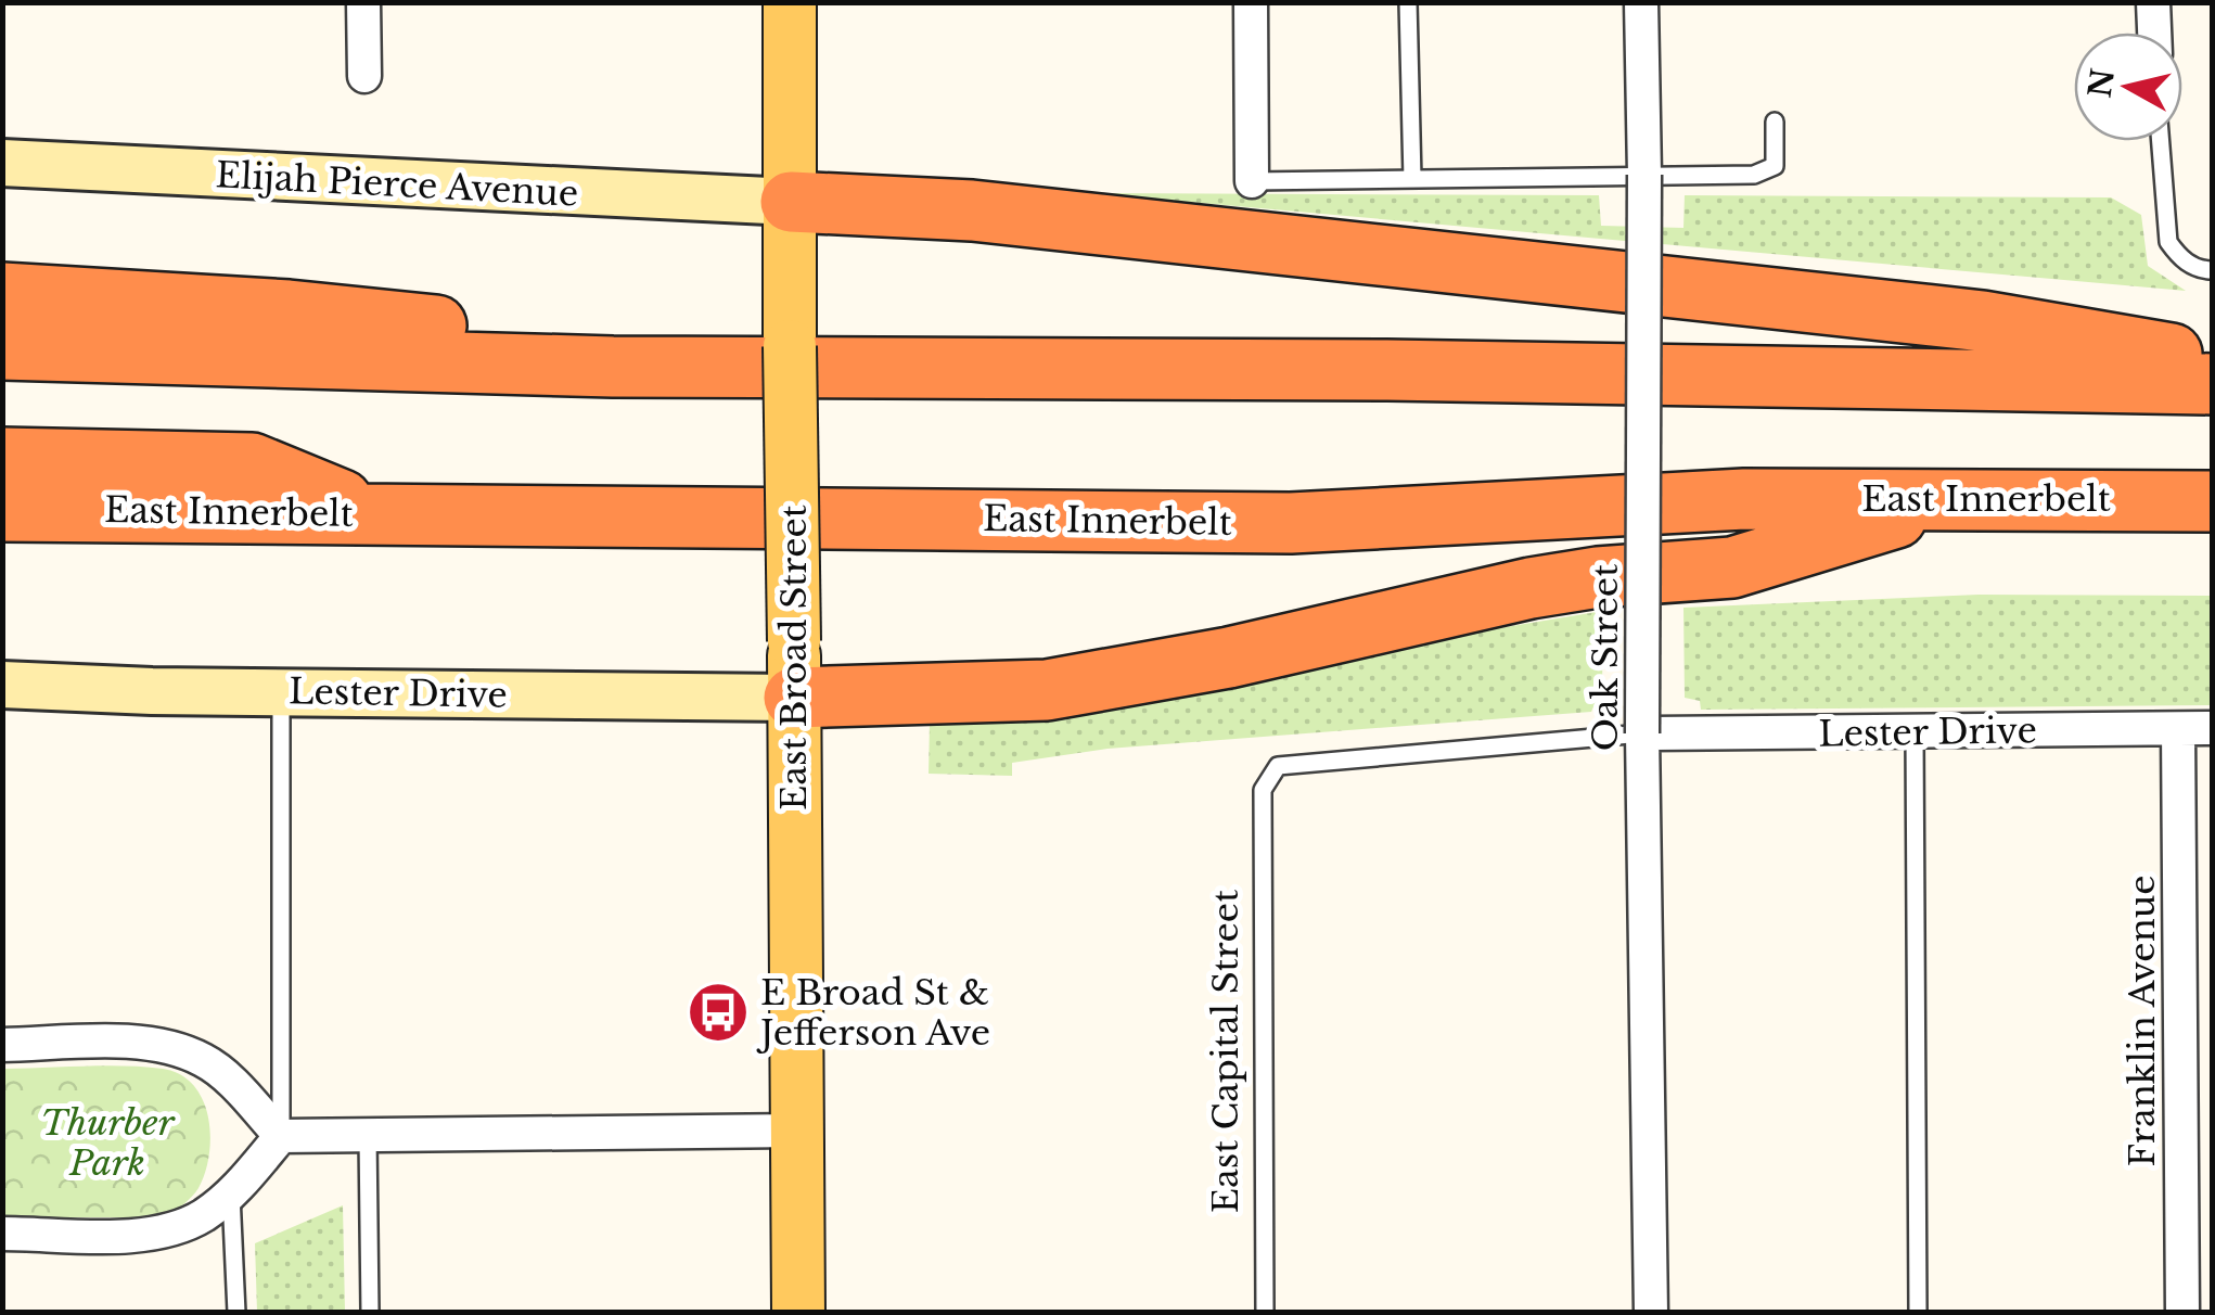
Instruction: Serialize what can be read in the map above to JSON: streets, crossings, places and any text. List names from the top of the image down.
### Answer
{
  "streets": {
    "highway": ["East Innerbelt"],
    "main road": ["East Broad Street"],
    "street": [
      "Elijah Pierce Avenue",
      "Oak Street",
      "Lester Drive",
      "Franklin Avenue"
    ],
    "lane": ["East Capital Street"]
  },
  "crossings": [
    ["Elijah Pierce Avenue", "East Broad Street"],
    ["East Broad Street", "Lester Drive"],
    ["Oak Street", "Lester Drive"],
    ["Oak Street", "East Capital Street"],
    ["Lester Drive", "Franklin Avenue"],
    ["Lester Drive", "East Capital Street"]
  ],
  "parks": ["Thurber Park"],
  "places": {
    "bus stop": ["E Broad St & Jefferson Ave"]
  },
  "north": "left"
}
